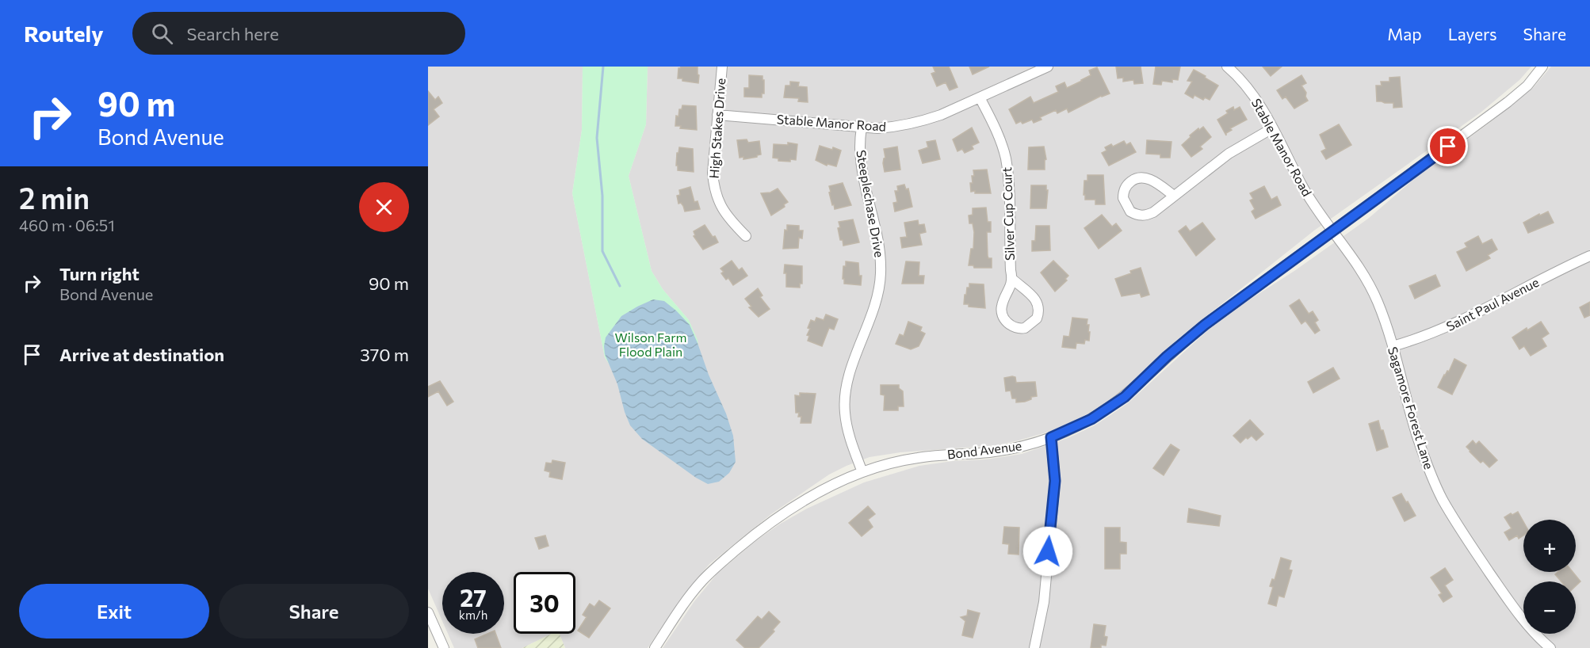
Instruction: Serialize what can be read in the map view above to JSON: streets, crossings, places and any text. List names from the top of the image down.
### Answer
{
  "streets": {
    "street": [
      "Stable Manor Road",
      "High Stakes Drive",
      "Steeplechase Drive",
      "Silver Cup Court",
      "Saint Paul Avenue",
      "Sagamore Forest Lane",
      "Bond Avenue"
    ]
  },
  "crossings": [
    ["Stable Manor Road", "High Stakes Drive"],
    ["Stable Manor Road", "Steeplechase Drive"],
    ["Stable Manor Road", "Silver Cup Court"],
    ["Stable Manor Road", "Sagamore Forest Lane"],
    ["Stable Manor Road", "Bond Avenue"],
    ["Steeplechase Drive", "Bond Avenue"],
    ["Saint Paul Avenue", "Sagamore Forest Lane"],
    ["Sagamore Forest Lane", "Bond Avenue"]
  ],
  "parks": ["Wilson Farm Flood Plain"],
  "page": {
    "header": "Routely",
    "search": "Search here",
    "nav": ["Map", "Layers", "Share"],
    "turn": ["90 m", "Bond Avenue"],
    "heading": ["2 min", "460 m · 06:51"],
    "list": [
      {
        "name": "Turn right",
        "note": "Bond Avenue",
        "value": "90 m"
      },
      {
        "name": "Arrive at destination",
        "value": "370 m"
      }
    ],
    "map_buttons": ["+", "−"],
    "speed": "27 km/h",
    "limit": "30",
    "buttons": ["Exit", "Share"]
  }
}
